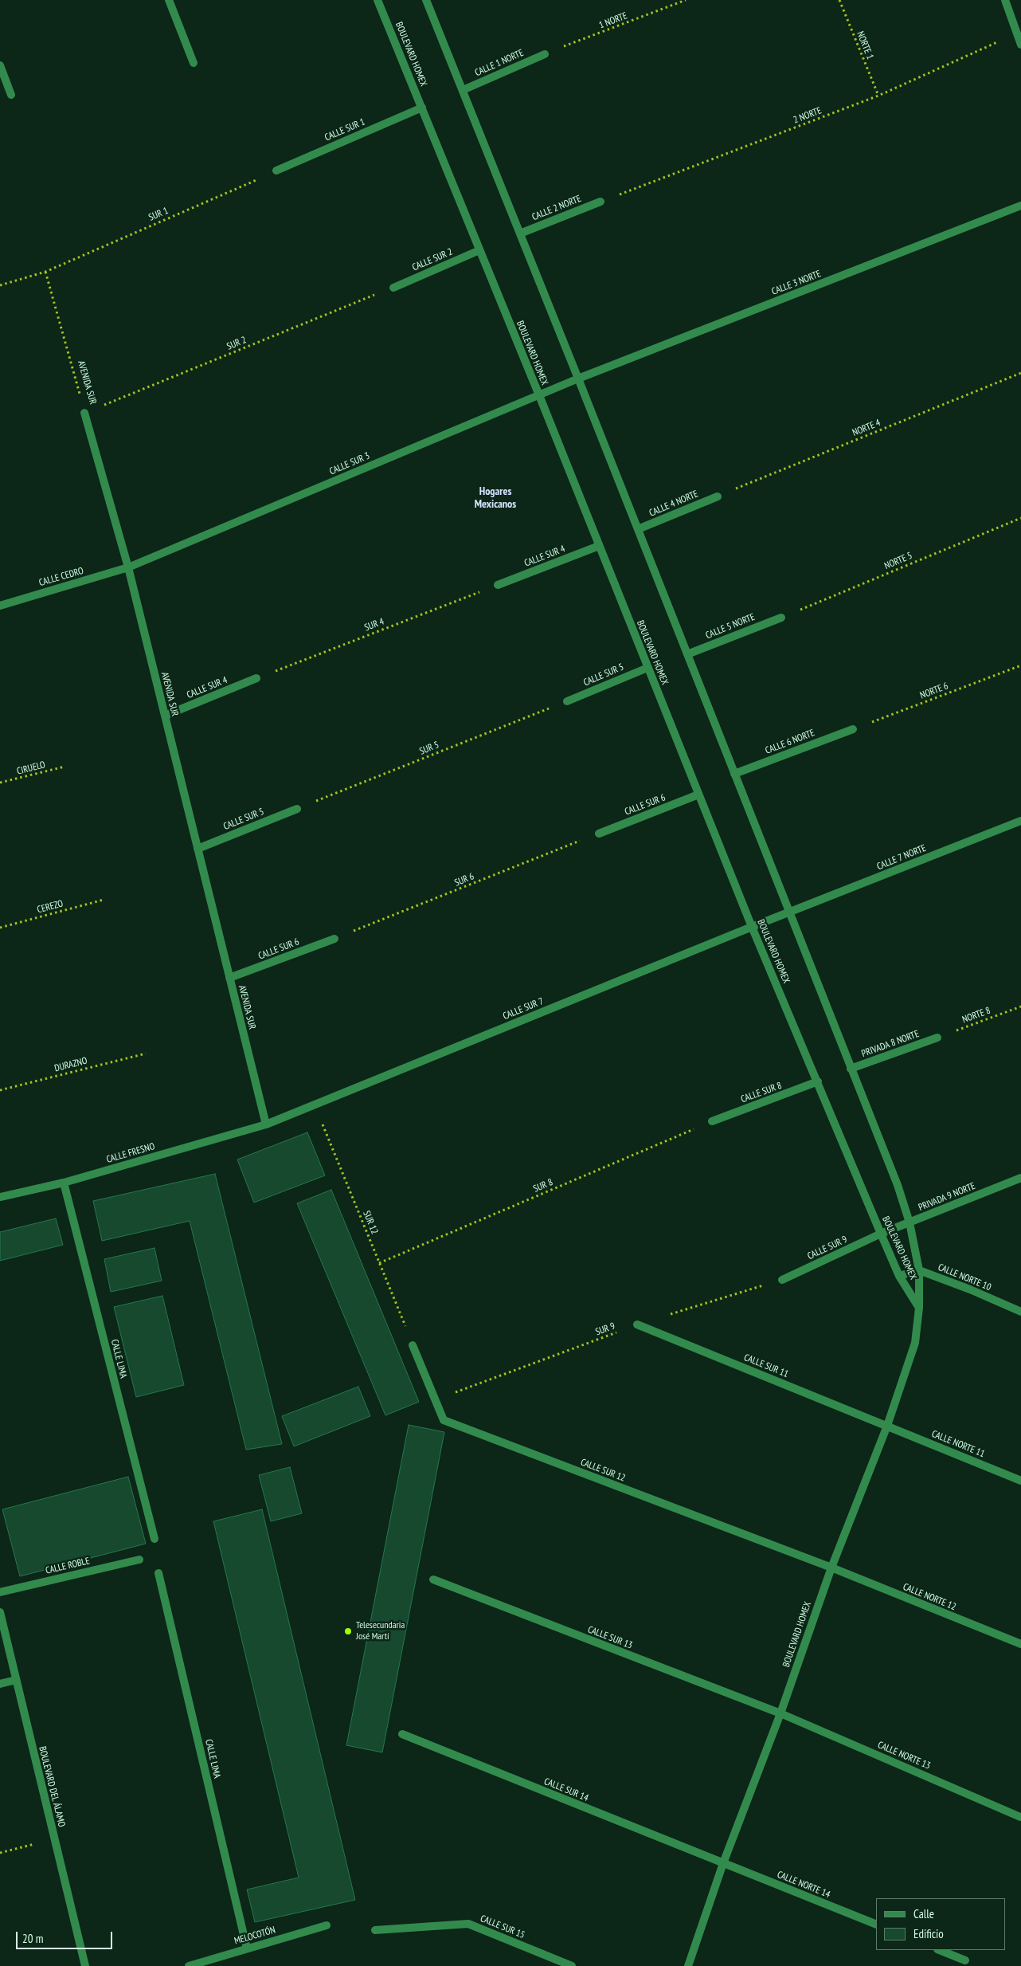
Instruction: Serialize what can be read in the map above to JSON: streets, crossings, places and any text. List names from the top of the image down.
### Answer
{
  "streets": {
    "street": [
      "BOULEVARD HOMEX",
      "CALLE 1 NORTE",
      "CALLE SUR 1",
      "CALLE 2 NORTE",
      "CALLE SUR 2",
      "CALLE 3 NORTE",
      "AVENIDA SUR",
      "CALLE SUR 3",
      "CALLE 4 NORTE",
      "CALLE SUR 4",
      "CALLE CEDRO",
      "CALLE 5 NORTE",
      "CALLE SUR 5",
      "CALLE 6 NORTE",
      "CALLE SUR 6",
      "CALLE 7 NORTE",
      "CALLE SUR 7",
      "PRIVADA 8 NORTE",
      "CALLE SUR 8",
      "CALLE FRESNO",
      "PRIVADA 9 NORTE",
      "CALLE SUR 9",
      "CALLE NORTE 10",
      "CALLE LIMA",
      "CALLE SUR 11",
      "CALLE NORTE 11",
      "CALLE SUR 12",
      "CALLE ROBLE",
      "CALLE NORTE 12",
      "CALLE SUR 13",
      "CALLE NORTE 13",
      "BOULEVARD DEL ÁLAMO",
      "CALLE SUR 14",
      "CALLE NORTE 14",
      "CALLE SUR 15",
      "MELOCOTÓN"
    ],
    "path": [
      "1 NORTE",
      "NORTE 1",
      "2 NORTE",
      "SUR 1",
      "SUR 2",
      "NORTE 4",
      "NORTE 5",
      "SUR 4",
      "NORTE 6",
      "SUR 5",
      "CIRUELO",
      "SUR 6",
      "CEREZO",
      "NORTE 8",
      "DURAZNO",
      "SUR 8",
      "SUR 12",
      "SUR 9"
    ]
  },
  "crossings": [
    ["1 NORTE", "CALLE 1 NORTE"],
    ["NORTE 1", "2 NORTE"],
    ["BOULEVARD HOMEX", "CALLE 1 NORTE"],
    ["BOULEVARD HOMEX", "CALLE SUR 1"],
    ["BOULEVARD HOMEX", "CALLE 2 NORTE"],
    ["BOULEVARD HOMEX", "CALLE SUR 2"],
    ["BOULEVARD HOMEX", "CALLE 3 NORTE"],
    ["BOULEVARD HOMEX", "CALLE SUR 3"],
    ["BOULEVARD HOMEX", "CALLE 4 NORTE"],
    ["BOULEVARD HOMEX", "CALLE SUR 4"],
    ["BOULEVARD HOMEX", "CALLE 5 NORTE"],
    ["BOULEVARD HOMEX", "CALLE SUR 5"],
    ["BOULEVARD HOMEX", "CALLE 6 NORTE"],
    ["BOULEVARD HOMEX", "CALLE SUR 6"],
    ["BOULEVARD HOMEX", "CALLE 7 NORTE"],
    ["BOULEVARD HOMEX", "CALLE SUR 7"],
    ["BOULEVARD HOMEX", "PRIVADA 8 NORTE"],
    ["BOULEVARD HOMEX", "CALLE SUR 8"],
    ["BOULEVARD HOMEX", "PRIVADA 9 NORTE"],
    ["BOULEVARD HOMEX", "CALLE SUR 9"],
    ["BOULEVARD HOMEX", "CALLE NORTE 10"],
    ["BOULEVARD HOMEX", "CALLE SUR 11"],
    ["BOULEVARD HOMEX", "CALLE NORTE 11"],
    ["BOULEVARD HOMEX", "CALLE SUR 12"],
    ["BOULEVARD HOMEX", "CALLE NORTE 12"],
    ["BOULEVARD HOMEX", "CALLE SUR 13"],
    ["BOULEVARD HOMEX", "CALLE NORTE 13"],
    ["BOULEVARD HOMEX", "CALLE SUR 14"],
    ["BOULEVARD HOMEX", "CALLE NORTE 14"],
    ["2 NORTE", "CALLE 2 NORTE"],
    ["CALLE SUR 1", "SUR 1"],
    ["SUR 1", "AVENIDA SUR"],
    ["CALLE SUR 2", "SUR 2"],
    ["CALLE 3 NORTE", "CALLE SUR 3"],
    ["SUR 2", "AVENIDA SUR"],
    ["AVENIDA SUR", "CALLE SUR 3"],
    ["AVENIDA SUR", "CALLE SUR 4"],
    ["AVENIDA SUR", "CALLE CEDRO"],
    ["AVENIDA SUR", "CALLE SUR 5"],
    ["AVENIDA SUR", "CALLE SUR 6"],
    ["AVENIDA SUR", "CALLE SUR 7"],
    ["AVENIDA SUR", "CALLE FRESNO"],
    ["NORTE 4", "CALLE 4 NORTE"],
    ["CALLE SUR 3", "CALLE CEDRO"],
    ["CALLE SUR 4", "SUR 4"],
    ["NORTE 5", "CALLE 5 NORTE"],
    ["CALLE SUR 5", "SUR 5"],
    ["NORTE 6", "CALLE 6 NORTE"],
    ["CALLE SUR 6", "SUR 6"],
    ["CALLE 7 NORTE", "CALLE SUR 7"],
    ["CALLE SUR 7", "CALLE FRESNO"],
    ["CALLE SUR 7", "SUR 12"],
    ["NORTE 8", "PRIVADA 8 NORTE"],
    ["CALLE SUR 8", "SUR 8"],
    ["CALLE FRESNO", "CALLE LIMA"],
    ["SUR 8", "SUR 12"],
    ["PRIVADA 9 NORTE", "CALLE SUR 9"],
    ["SUR 12", "CALLE SUR 12"],
    ["CALLE SUR 9", "SUR 9"],
    ["SUR 9", "CALLE SUR 11"],
    ["SUR 9", "CALLE SUR 12"],
    ["CALLE LIMA", "MELOCOTÓN"],
    ["CALLE SUR 11", "CALLE NORTE 11"],
    ["CALLE SUR 12", "CALLE NORTE 12"],
    ["CALLE SUR 13", "CALLE NORTE 13"],
    ["CALLE SUR 14", "CALLE NORTE 14"]
  ],
  "districts": ["Hogares Mexicanos"],
  "places": ["Telesecundaria José Martí"],
  "legend": ["Calle", "Edificio"],
  "scale_bar": "20 m"
}
